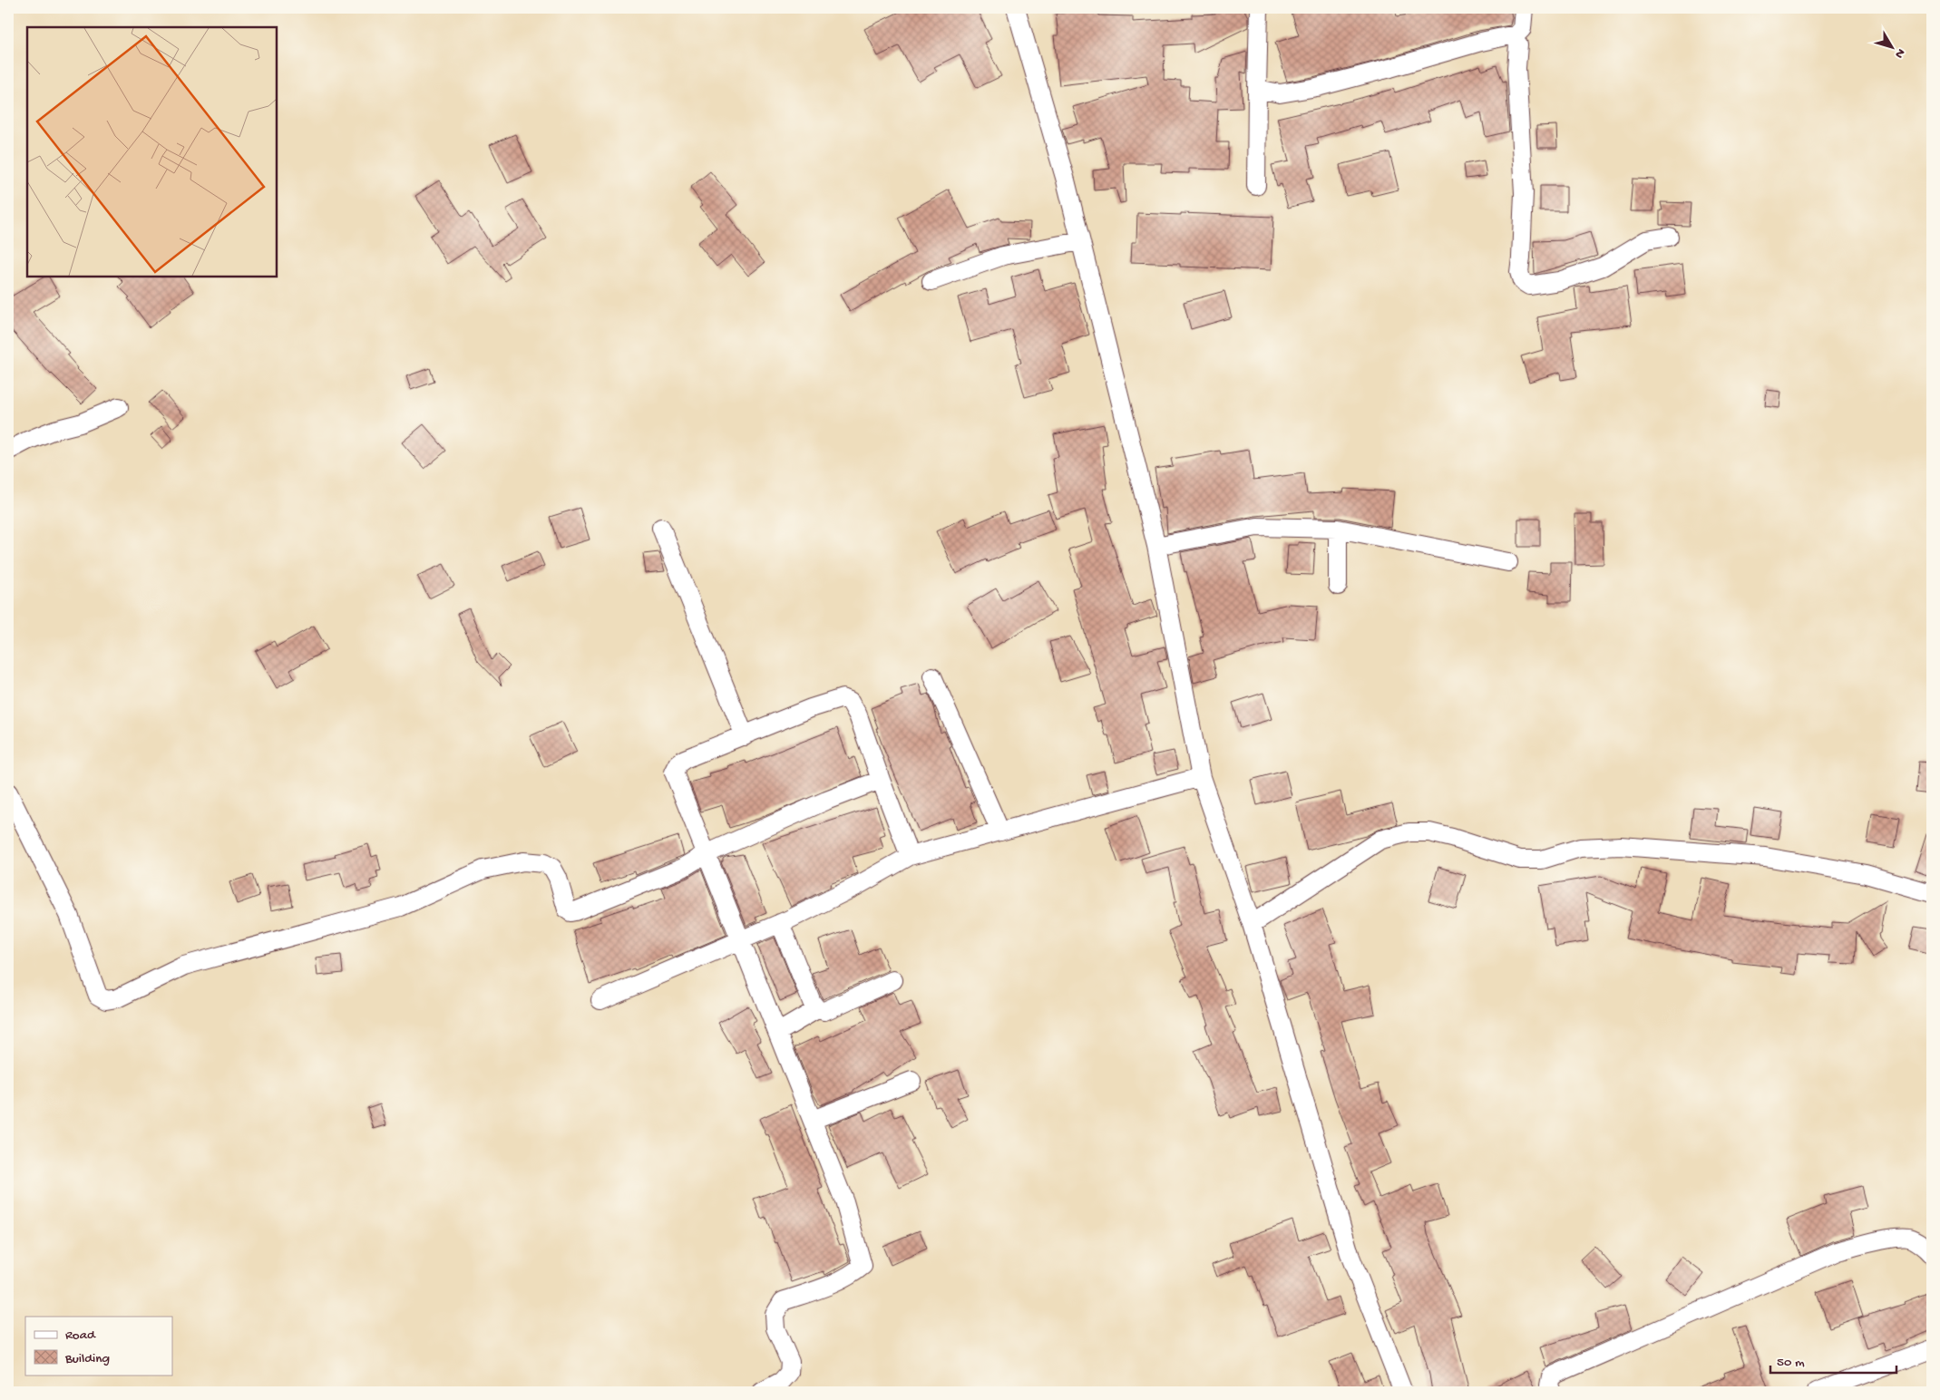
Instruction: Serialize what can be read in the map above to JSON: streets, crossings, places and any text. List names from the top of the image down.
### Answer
{
  "legend": ["Road", "Building"],
  "scale_bar": "50 m",
  "north": "bottom right"
}
